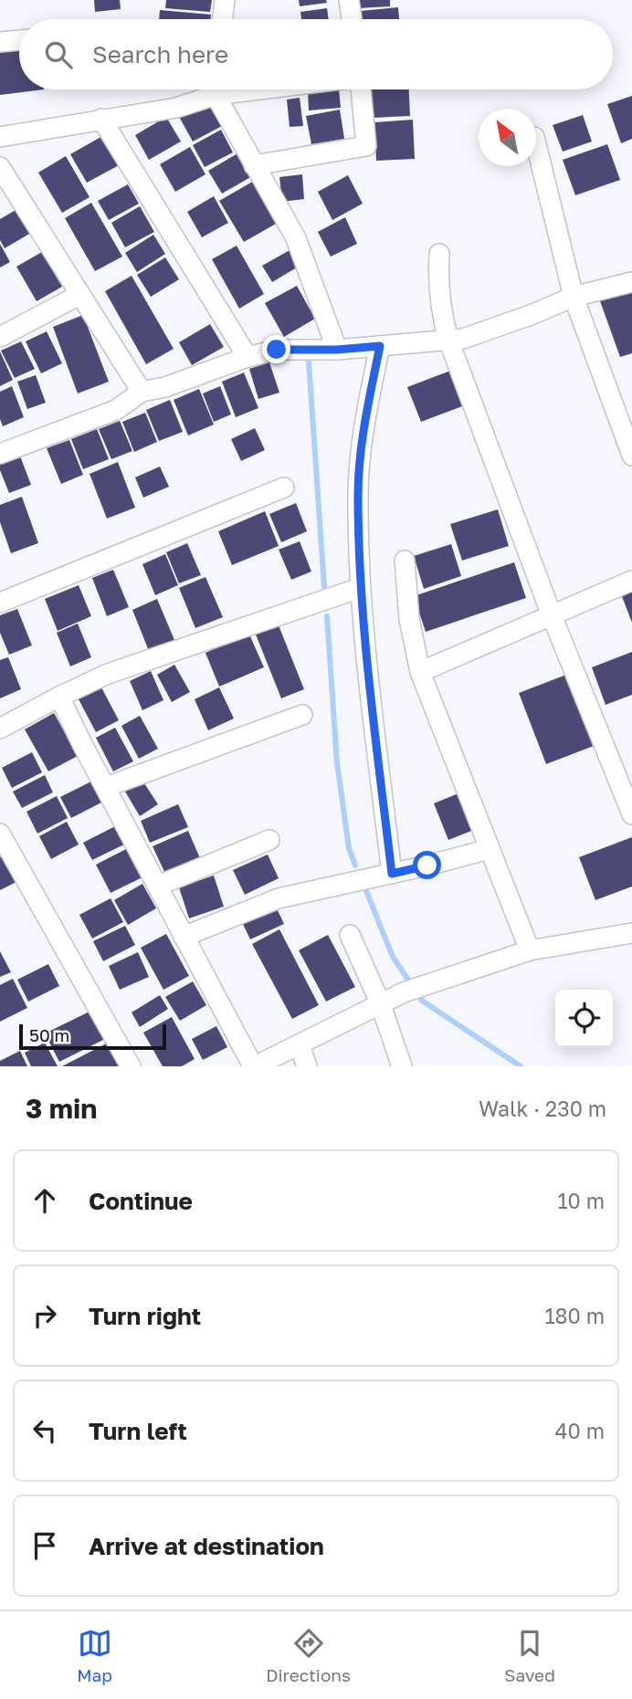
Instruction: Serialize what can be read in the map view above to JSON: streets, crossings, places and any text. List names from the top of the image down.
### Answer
{
  "scale_bar": "50 m",
  "north": "top left",
  "page": {
    "search": "Search here",
    "scale": "50 m",
    "heading": ["3 min", "Walk · 230 m"],
    "list": [
      ["Continue", "10 m"],
      ["Turn right", "180 m"],
      ["Turn left", "40 m"],
      "Arrive at destination"
    ],
    "nav": ["Map", "Directions", "Saved"]
  }
}
